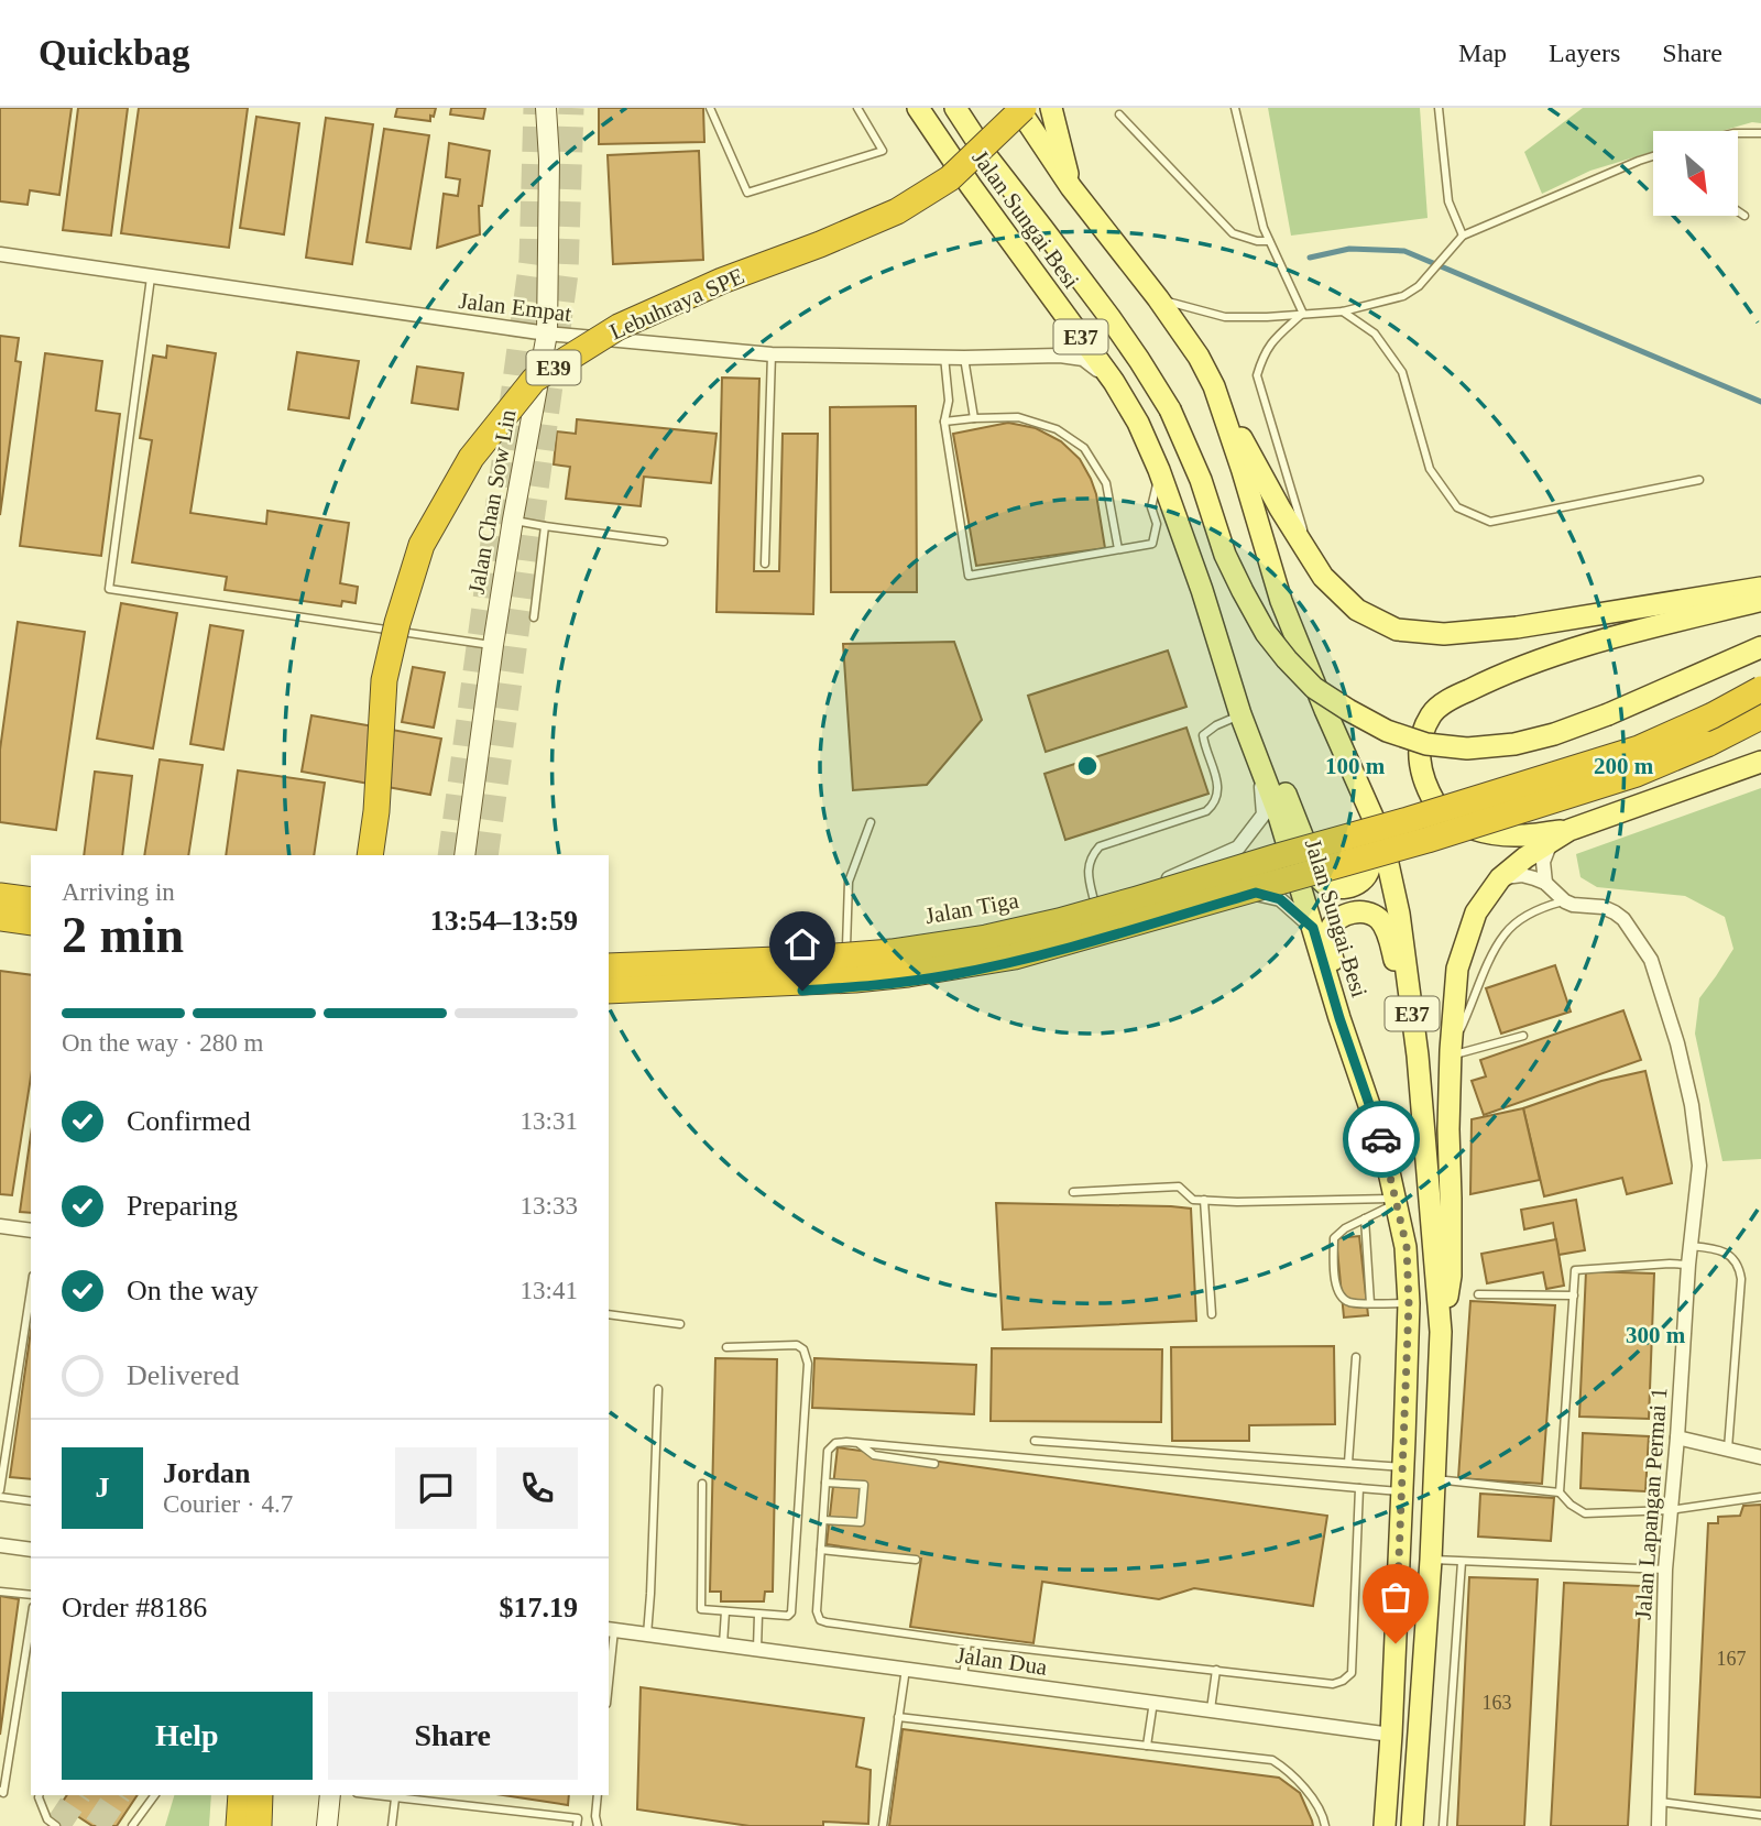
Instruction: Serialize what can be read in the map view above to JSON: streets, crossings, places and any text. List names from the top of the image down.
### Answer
{
  "streets": {
    "highway": ["Lebuhraya SPE", "E39"],
    "main road": ["Jalan Sungai Besi", "E37"],
    "street": [
      "Jalan Empat",
      "Jalan Chan Sow Lin",
      "Jalan Tiga",
      "Jalan Lapangan Permai 1",
      "Jalan Dua"
    ]
  },
  "crossings": [
    ["Jalan Sungai Besi", "Jalan Empat"],
    ["Jalan Sungai Besi", "Jalan Tiga"],
    ["Jalan Sungai Besi", "Jalan Dua"],
    ["Jalan Empat", "Jalan Chan Sow Lin"]
  ],
  "house_numbers": ["167", "163"],
  "north": "bottom right",
  "page": {
    "header": "Quickbag",
    "nav": ["Map", "Layers", "Share"],
    "heading": ["2 min", "Arriving in", "13:54–13:59"],
    "panel": [
      "Jordan",
      "Courier · 4.7",
      "Order #8186",
      "$17.19"
    ],
    "bar": "On the way · 280 m",
    "list": [
      ["Confirmed", "13:31"],
      ["Preparing", "13:33"],
      ["On the way", "13:41"],
      "Delivered"
    ],
    "round": "J",
    "buttons": ["Help", "Share"]
  },
  "rings": ["100 m", "200 m", "300 m"]
}
